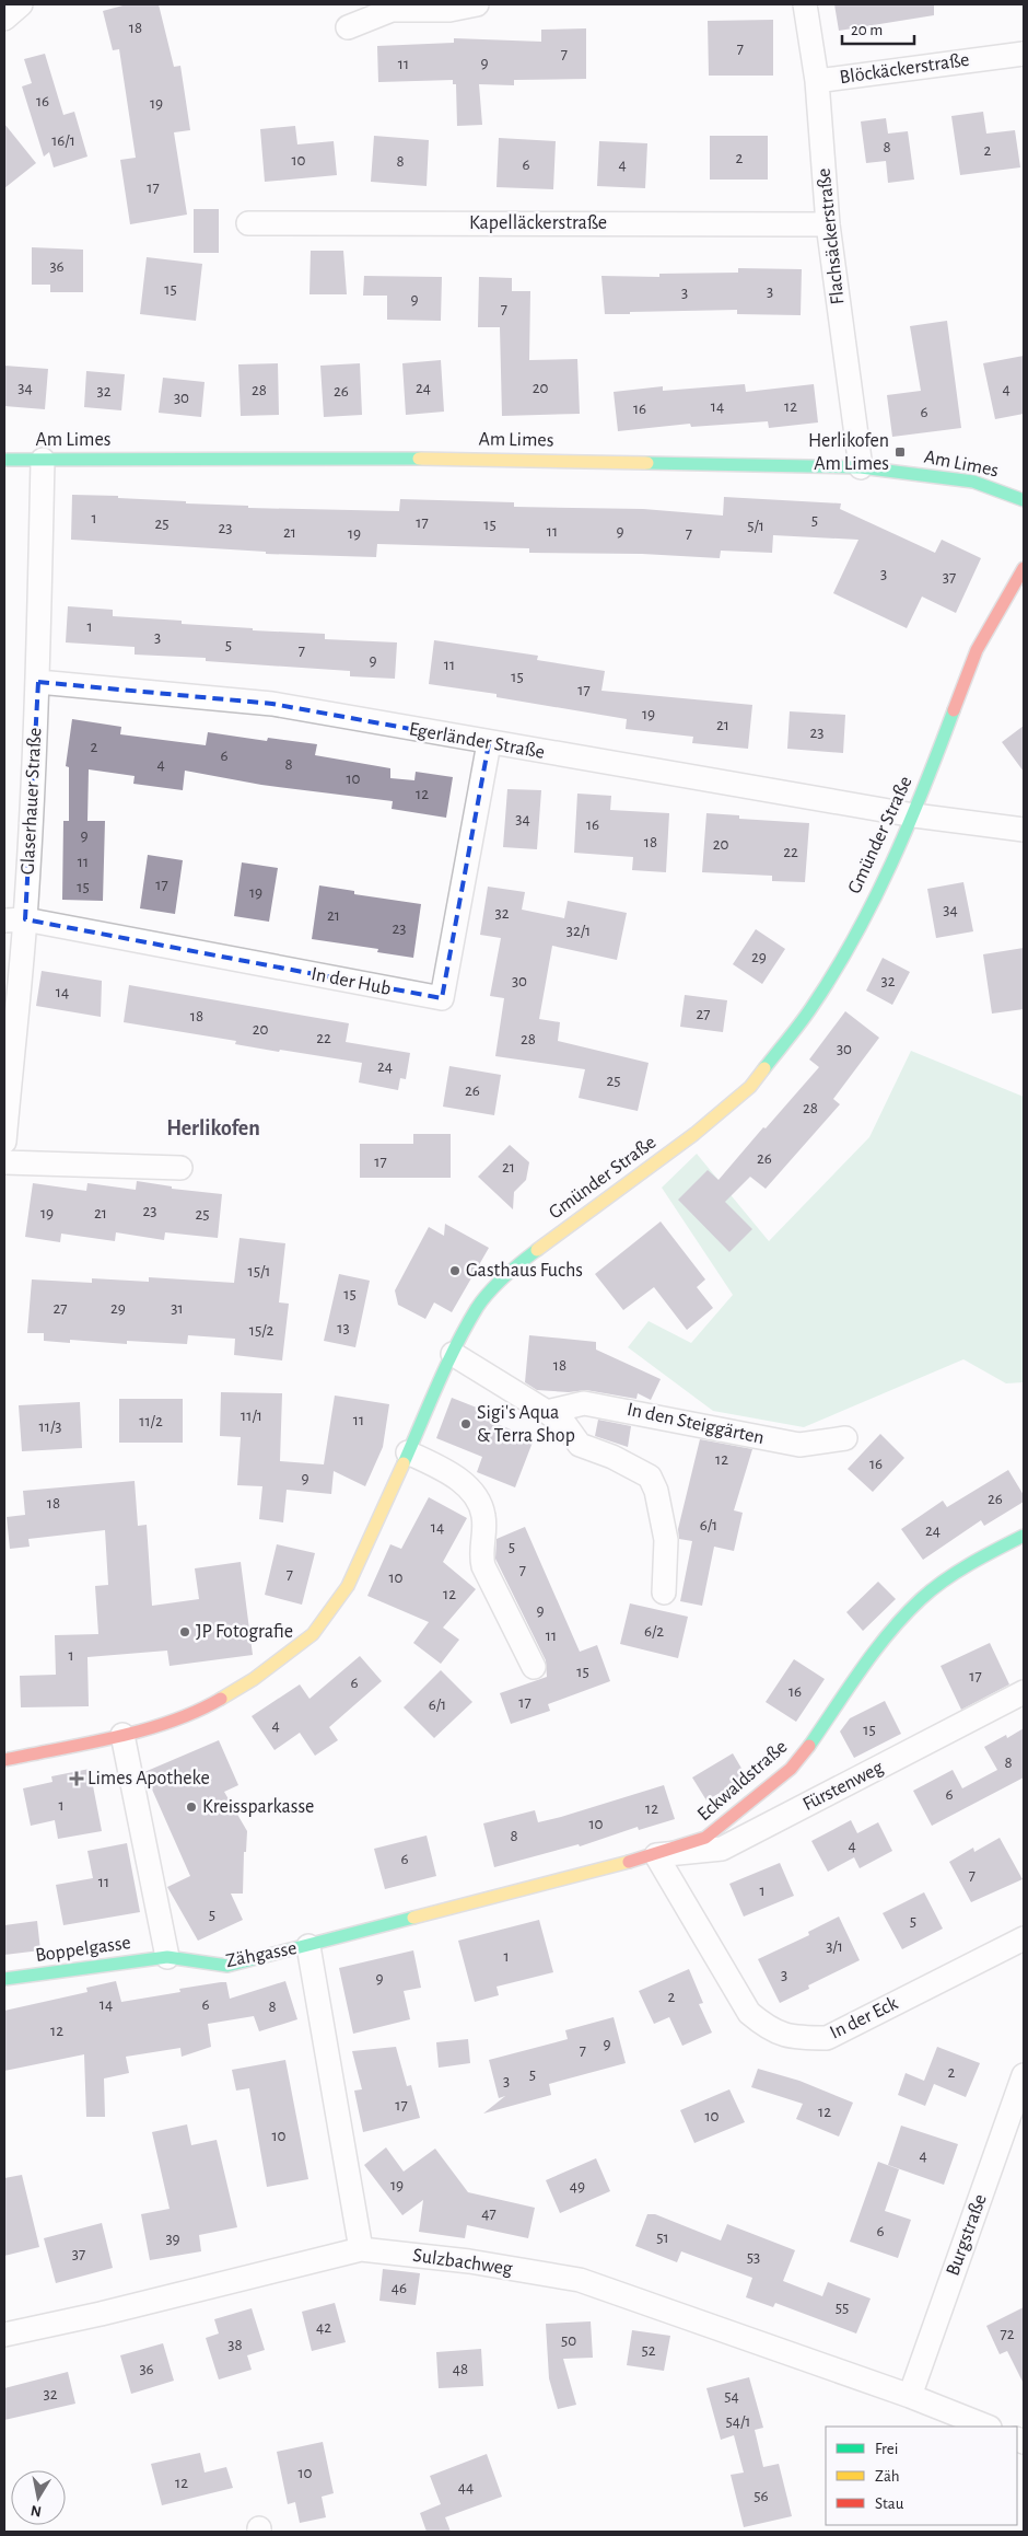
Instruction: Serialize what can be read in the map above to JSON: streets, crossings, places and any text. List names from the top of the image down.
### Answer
{
  "streets": {
    "street": [
      "Blöckäckerstraße",
      "Kapelläckerstraße",
      "Flachsäckerstraße",
      "Am Limes",
      "Egerländer Straße",
      "Glaserhauer Straße",
      "Gmünder Straße",
      "In der Hub",
      "In den Steiggärten",
      "Eckwaldstraße",
      "Fürstenweg",
      "Boppelgasse",
      "Zähgasse",
      "In der Eck",
      "Burgstraße",
      "Sulzbachweg"
    ]
  },
  "crossings": [
    ["Blöckäckerstraße", "Flachsäckerstraße"],
    ["Kapelläckerstraße", "Flachsäckerstraße"],
    ["Flachsäckerstraße", "Am Limes"],
    ["Am Limes", "Glaserhauer Straße"],
    ["Egerländer Straße", "Glaserhauer Straße"],
    ["Egerländer Straße", "Gmünder Straße"],
    ["Egerländer Straße", "In der Hub"],
    ["Glaserhauer Straße", "In der Hub"],
    ["Eckwaldstraße", "Fürstenweg"],
    ["Eckwaldstraße", "Zähgasse"],
    ["Eckwaldstraße", "In der Eck"],
    ["Fürstenweg", "In der Eck"],
    ["Boppelgasse", "Zähgasse"],
    ["Zähgasse", "Sulzbachweg"],
    ["Burgstraße", "Sulzbachweg"]
  ],
  "districts": ["Herlikofen"],
  "places": {
    "transit": ["Herlikofen Am Limes"],
    "other": [
      "Gasthaus Fuchs",
      "Sigi's Aqua & Terra Shop",
      "JP Fotografie",
      "Kreissparkasse"
    ],
    "health": ["Limes Apotheke"]
  },
  "house_numbers": [
    "18",
    "7",
    "7",
    "9",
    "11",
    "16",
    "19",
    "16/1",
    "8",
    "2",
    "2",
    "10",
    "8",
    "6",
    "4",
    "17",
    "36",
    "15",
    "3",
    "3",
    "9",
    "7",
    "34",
    "24",
    "20",
    "4",
    "28",
    "32",
    "26",
    "30",
    "14",
    "12",
    "16",
    "6",
    "1",
    "5",
    "17",
    "25",
    "15",
    "5/1",
    "23",
    "11",
    "9",
    "21",
    "19",
    "7",
    "3",
    "37",
    "1",
    "3",
    "5",
    "7",
    "9",
    "11",
    "15",
    "17",
    "19",
    "21",
    "23",
    "2",
    "6",
    "4",
    "8",
    "10",
    "12",
    "34",
    "16",
    "9",
    "18",
    "20",
    "22",
    "11",
    "17",
    "15",
    "19",
    "34",
    "32",
    "21",
    "23",
    "32/1",
    "29",
    "30",
    "32",
    "14",
    "27",
    "18",
    "20",
    "22",
    "28",
    "30",
    "24",
    "25",
    "26",
    "28",
    "26",
    "17",
    "21",
    "23",
    "19",
    "21",
    "25",
    "15/1",
    "15",
    "27",
    "29",
    "31",
    "13",
    "15/2",
    "18",
    "11/1",
    "11",
    "11/2",
    "11/3",
    "12",
    "16",
    "9",
    "26",
    "18",
    "6/1",
    "14",
    "24",
    "5",
    "7",
    "7",
    "10",
    "12",
    "9",
    "6/2",
    "11",
    "1",
    "15",
    "17",
    "6",
    "16",
    "17",
    "6/1",
    "4",
    "15",
    "8",
    "6",
    "1",
    "12",
    "10",
    "8",
    "4",
    "6",
    "7",
    "11",
    "1",
    "5",
    "5",
    "3/1",
    "1",
    "3",
    "9",
    "2",
    "14",
    "6",
    "8",
    "12",
    "9",
    "7",
    "2",
    "5",
    "3",
    "17",
    "12",
    "10",
    "10",
    "4",
    "19",
    "49",
    "47",
    "6",
    "51",
    "39",
    "37",
    "53",
    "46",
    "55",
    "42",
    "72",
    "50",
    "38",
    "52",
    "36",
    "48",
    "32",
    "54",
    "54/1",
    "10",
    "12",
    "44",
    "56"
  ],
  "legend": ["Frei", "Zäh", "Stau"],
  "scale_bar": "20 m",
  "north": "bottom"
}
